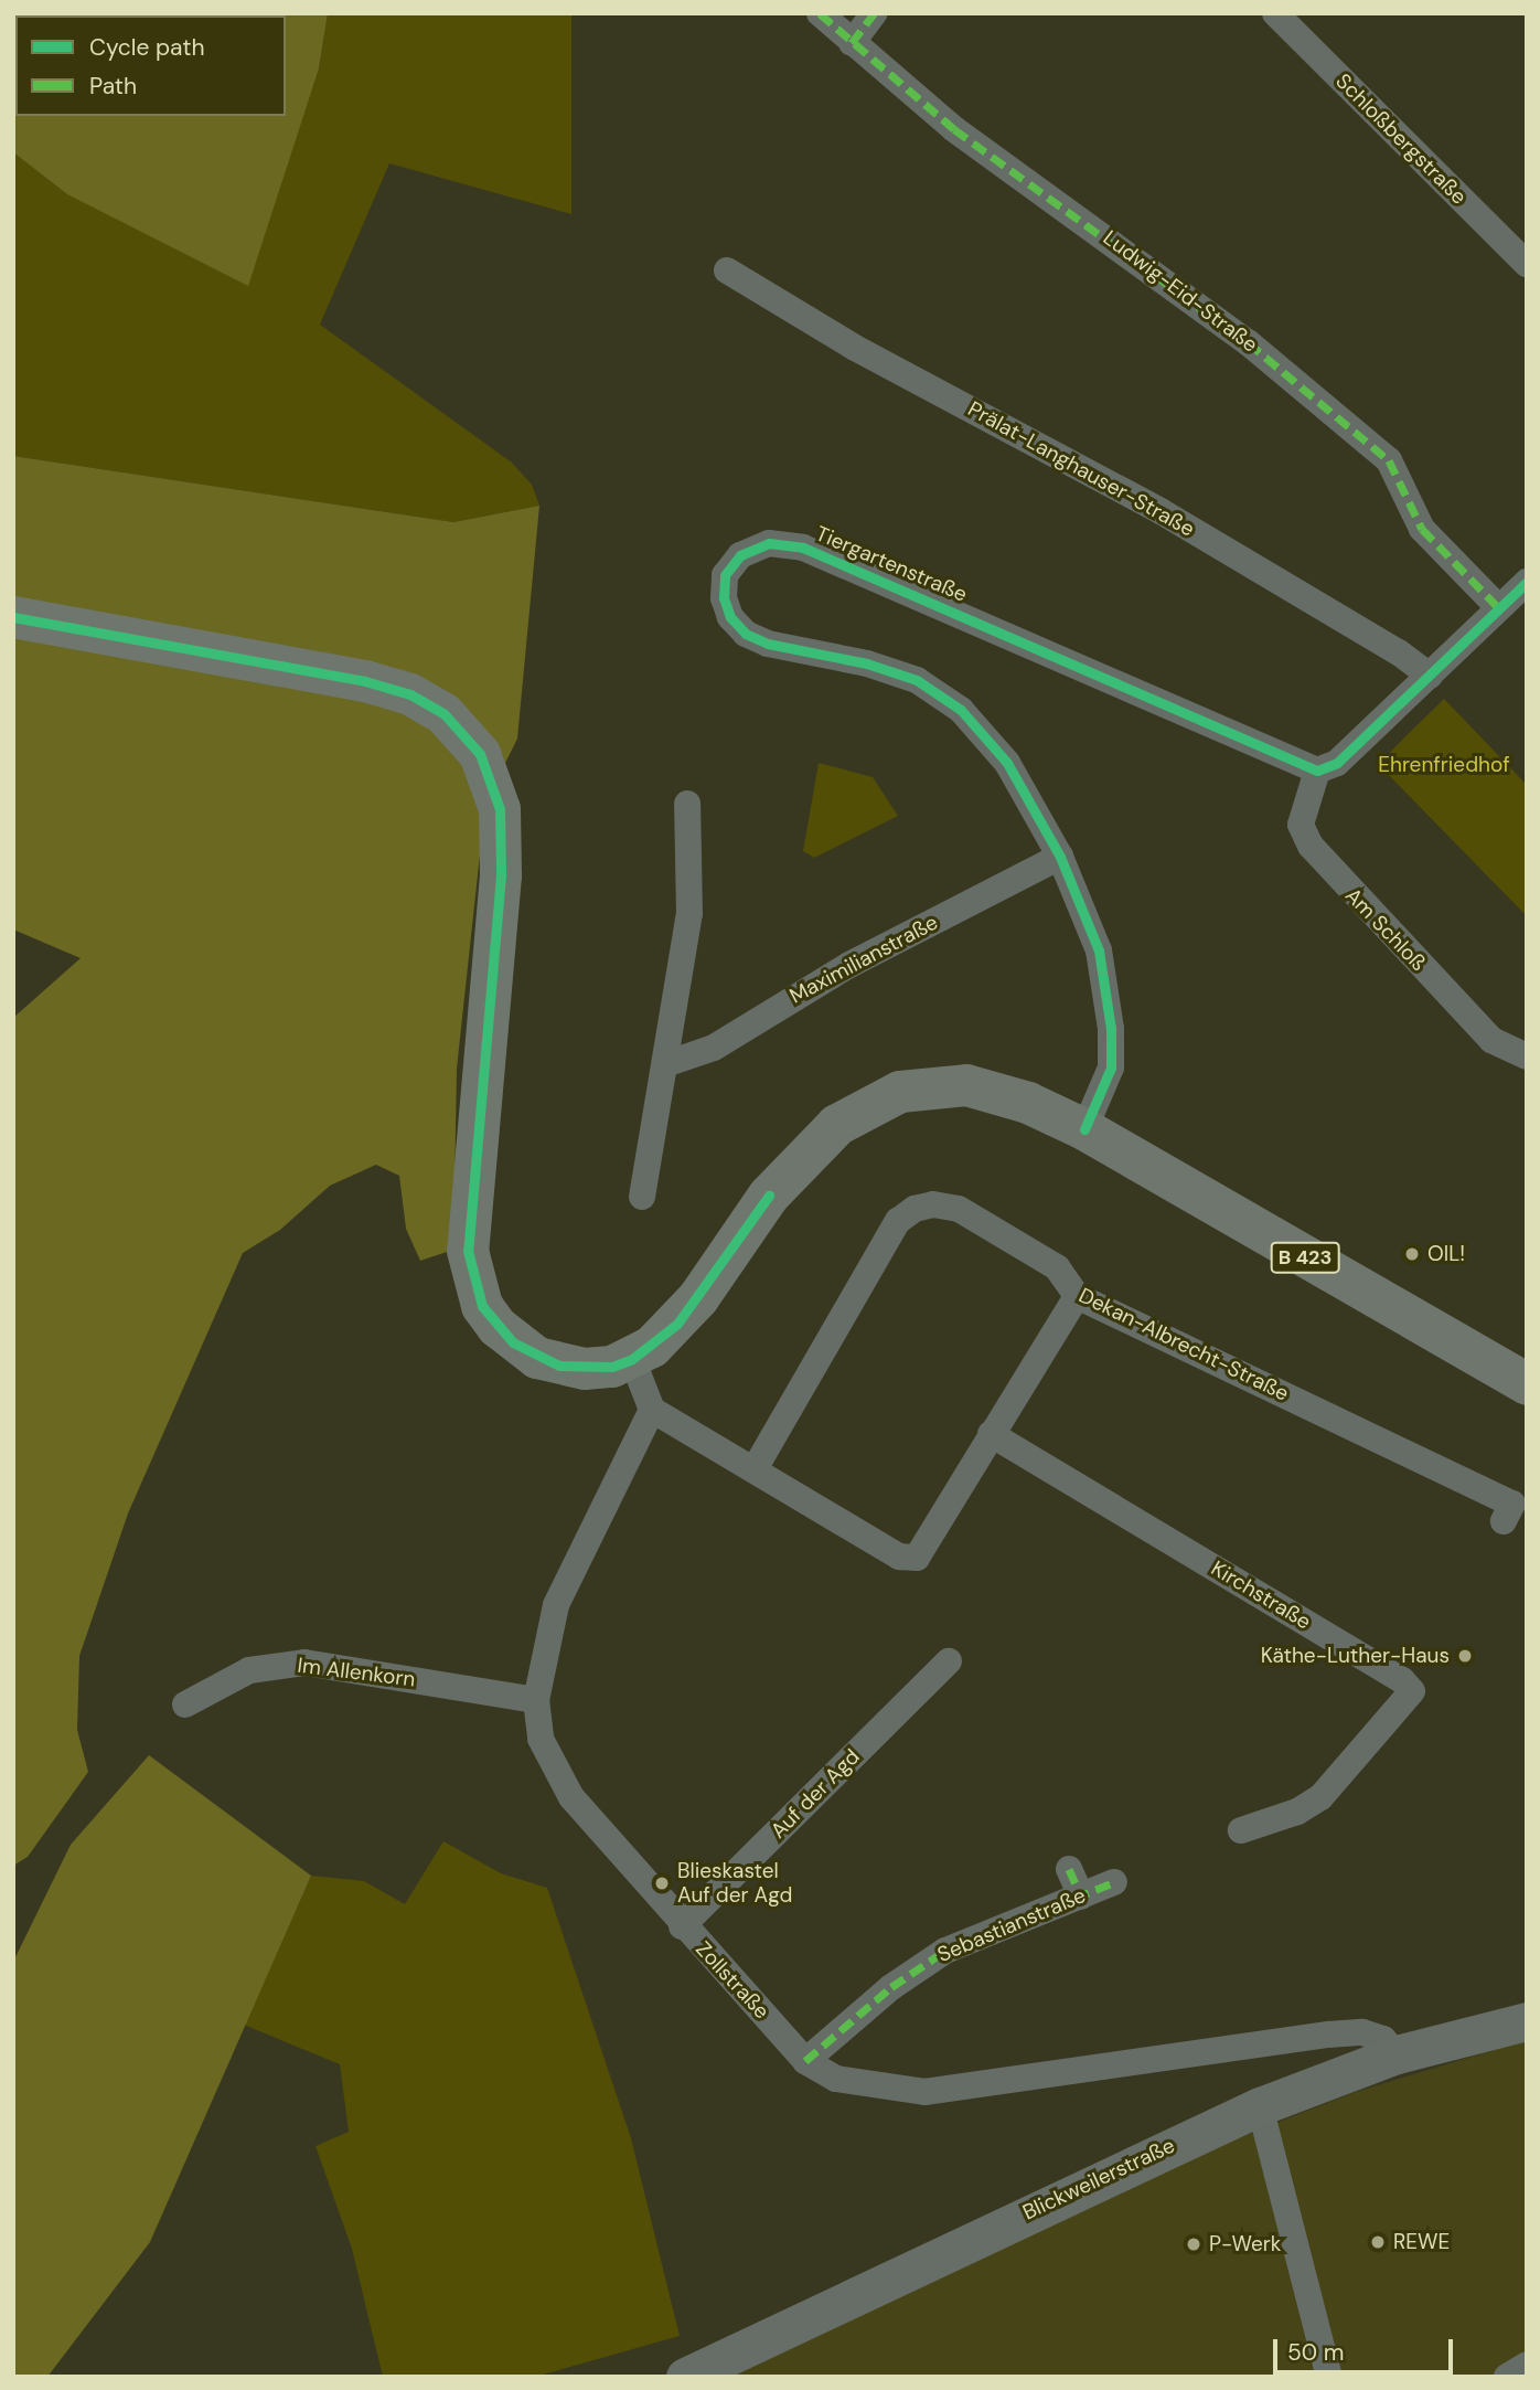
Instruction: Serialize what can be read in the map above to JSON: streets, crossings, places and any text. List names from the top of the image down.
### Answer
{
  "streets": {
    "main road": ["B 423"],
    "street": [
      "Schloßbergstraße",
      "Ludwig-Eid-Straße",
      "Prälat-Langhauser-Straße",
      "Tiergartenstraße",
      "Am Schloß",
      "Maximilianstraße",
      "Dekan-Albrecht-Straße",
      "Kirchstraße",
      "Im Allenkorn",
      "Auf der Agd",
      "Sebastianstraße",
      "Zollstraße",
      "Blickweilerstraße"
    ]
  },
  "crossings": [
    ["Tiergartenstraße", "Am Schloß"],
    ["Tiergartenstraße", "Maximilianstraße"],
    ["Tiergartenstraße", "B 423"],
    ["Im Allenkorn", "Zollstraße"],
    ["Auf der Agd", "Zollstraße"],
    ["Sebastianstraße", "Zollstraße"],
    ["Zollstraße", "Blickweilerstraße"]
  ],
  "parks": ["Ehrenfriedhof"],
  "places": [
    "OIL!",
    "Käthe-Luther-Haus",
    "Blieskastel Auf der Agd",
    "REWE",
    "P-Werk"
  ],
  "legend": ["Cycle path", "Path"],
  "scale_bar": "50 m"
}
